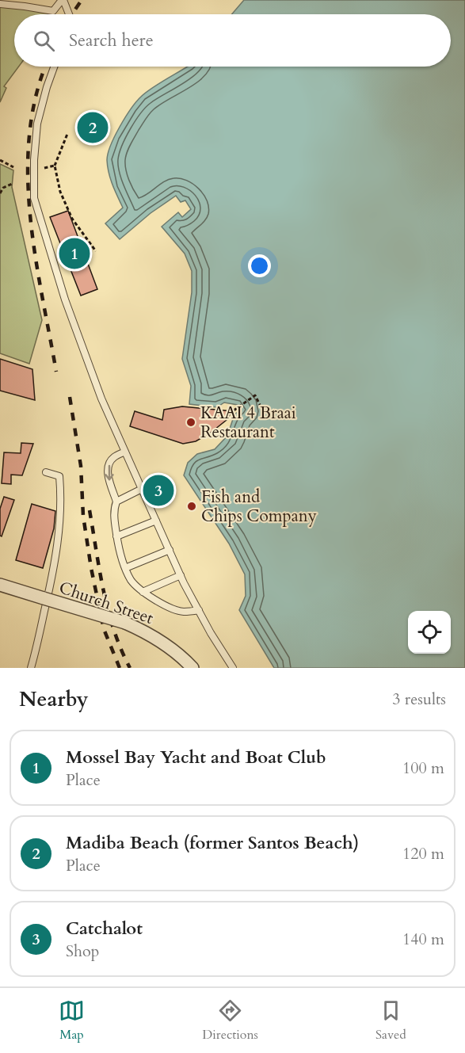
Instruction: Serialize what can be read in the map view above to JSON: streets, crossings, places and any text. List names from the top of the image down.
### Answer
{
  "streets": {
    "street": ["Church Street"]
  },
  "places": ["KAAI 4 Braai Restaurant", "Fish and Chips Company"],
  "page": {
    "search": "Search here",
    "pins": ["2", "1", "3"],
    "heading": ["Nearby", "3 results"],
    "list": [
      {
        "mark": "1",
        "name": "Mossel Bay Yacht and Boat Club",
        "note": "Place",
        "value": "100 m"
      },
      {
        "mark": "2",
        "name": "Madiba Beach (former Santos Beach)",
        "note": "Place",
        "value": "120 m"
      },
      {
        "mark": "3",
        "name": "Catchalot",
        "note": "Shop",
        "value": "140 m"
      }
    ],
    "nav": ["Map", "Directions", "Saved"]
  }
}
